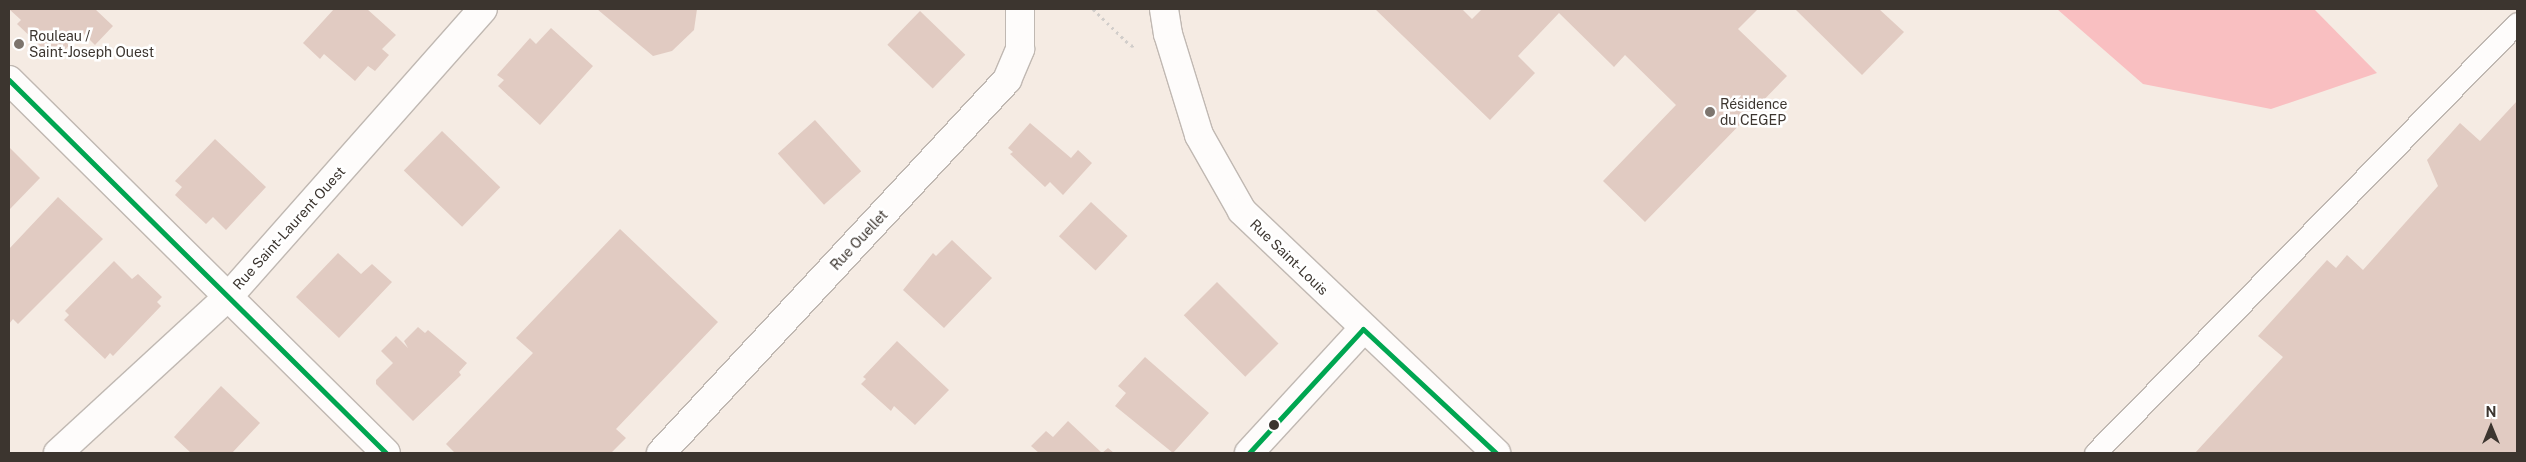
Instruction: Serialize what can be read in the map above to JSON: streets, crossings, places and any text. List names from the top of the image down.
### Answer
{
  "streets": {
    "street": ["Rue Saint-Laurent Ouest", "Rue Ouellet", "Rue Saint-Louis"]
  },
  "places": ["Rouleau / Saint-Joseph Ouest", "Résidence du CEGEP"],
  "north": "top"
}
